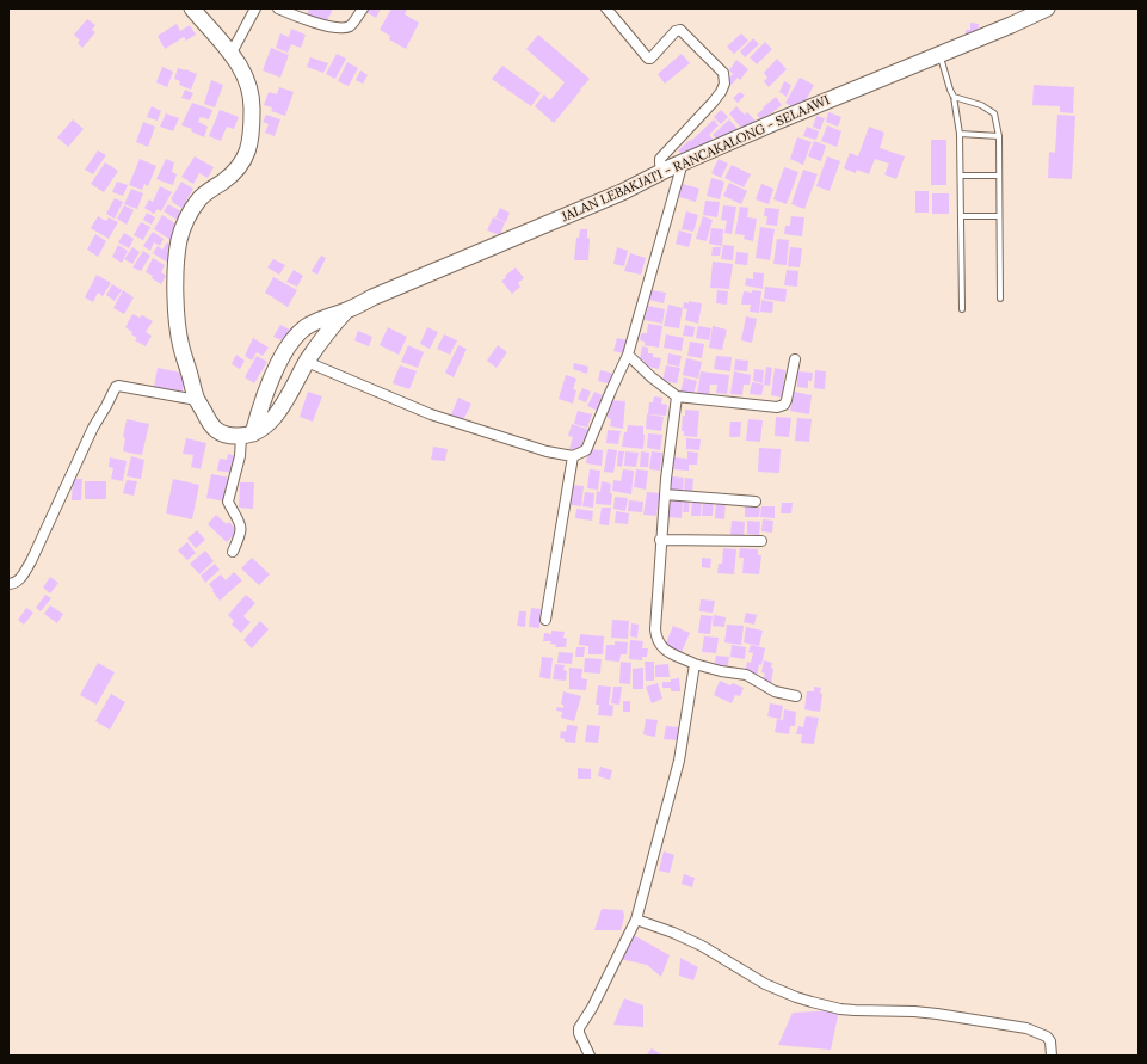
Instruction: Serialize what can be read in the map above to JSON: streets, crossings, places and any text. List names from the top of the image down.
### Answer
{
  "streets": {
    "main road": ["JALAN LEBAKJATI - RANCAKALONG - SELAAWI"]
  }
}
